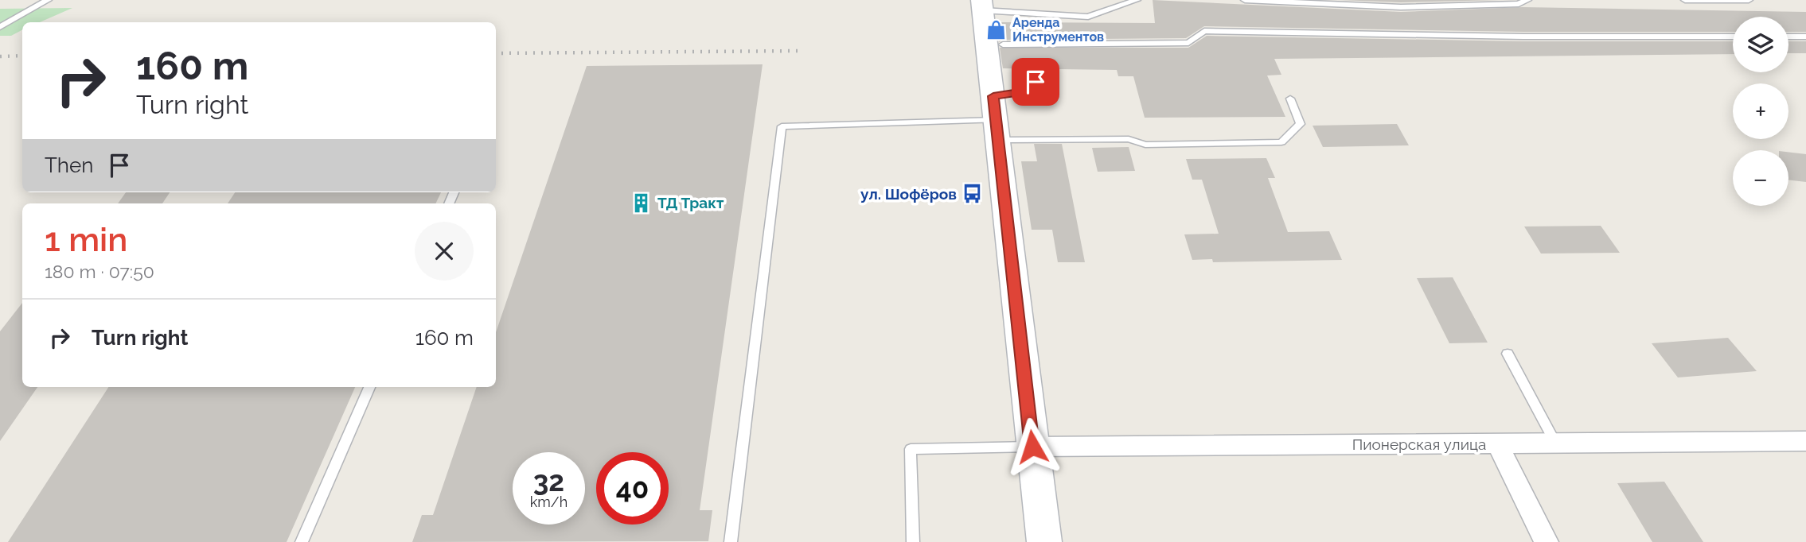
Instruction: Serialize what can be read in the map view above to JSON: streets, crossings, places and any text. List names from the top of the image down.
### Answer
{
  "streets": {
    "street": ["Пионерская улица"]
  },
  "places": {
    "shop": ["Аренда Инструментов"],
    "bus stop": ["ул. Шофёров"],
    "building": ["ТД Тракт"]
  },
  "page": {
    "map_buttons": ["+", "−"],
    "turn": ["160 m", "Turn right"],
    "then": "Then",
    "heading": ["1 min", "180 m · 07:50"],
    "list": [
      {
        "name": "Turn right",
        "value": "160 m"
      }
    ],
    "speed": "32 km/h",
    "limit": "40"
  }
}
